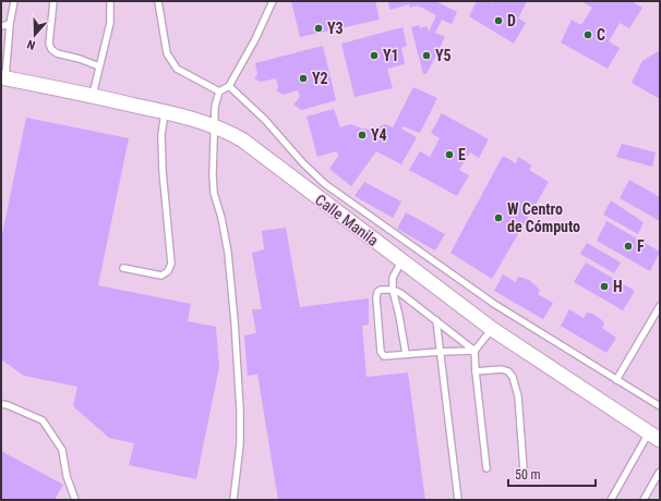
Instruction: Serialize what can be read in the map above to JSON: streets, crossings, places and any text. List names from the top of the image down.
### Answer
{
  "streets": {
    "street": ["Calle Manila"]
  },
  "places": [
    "D",
    "Y3",
    "C",
    "Y1",
    "Y5",
    "Y2",
    "Y4",
    "E",
    "W Centro de Cómputo",
    "F",
    "H"
  ],
  "scale_bar": "50 m",
  "north": "bottom"
}
